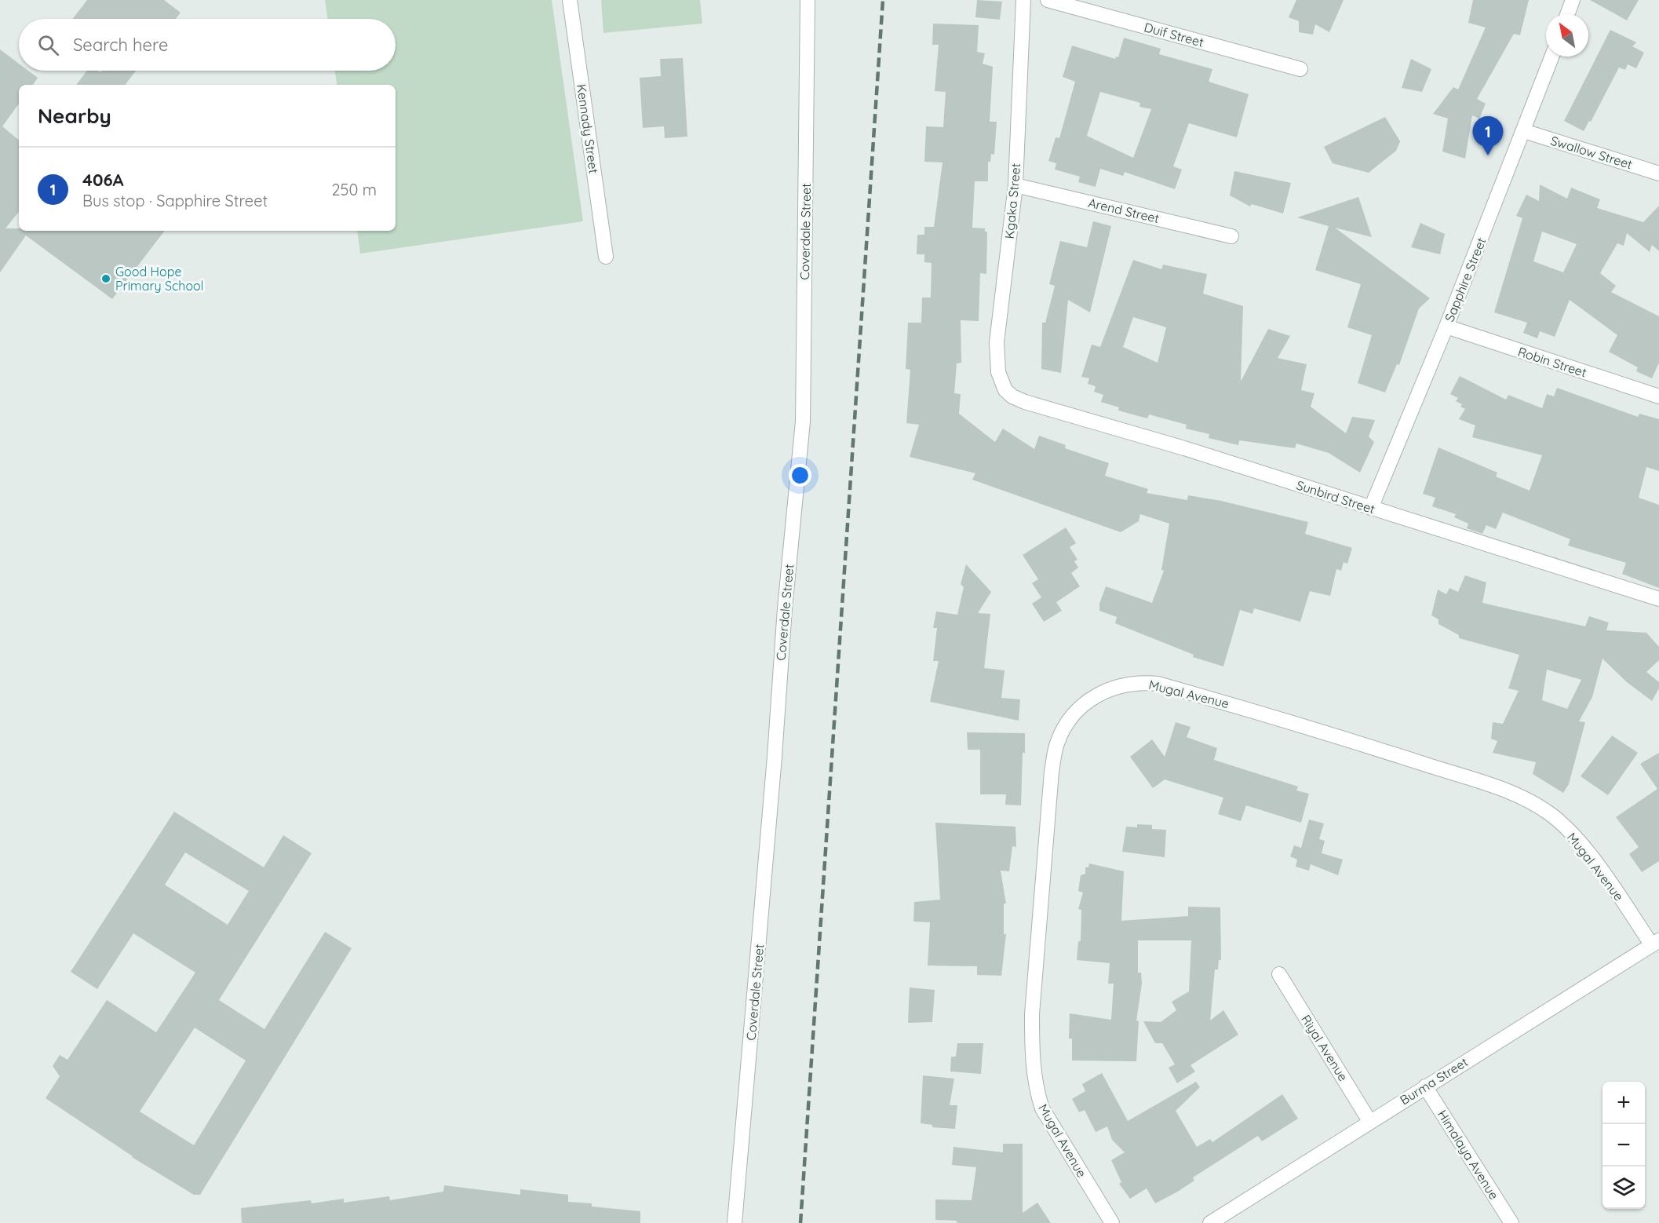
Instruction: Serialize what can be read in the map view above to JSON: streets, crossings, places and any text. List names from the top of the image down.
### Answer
{
  "streets": {
    "street": [
      "Duif Street",
      "Kennady Street",
      "Swallow Street",
      "Kgaka Street",
      "Arend Street",
      "Coverdale Street",
      "Sapphire Street",
      "Robin Street",
      "Sunbird Street",
      "Mugal Avenue",
      "Riyal Avenue",
      "Burma Street",
      "Himalaya Avenue"
    ]
  },
  "crossings": [
    ["Swallow Street", "Sapphire Street"],
    ["Kgaka Street", "Arend Street"],
    ["Kgaka Street", "Sunbird Street"],
    ["Sapphire Street", "Robin Street"],
    ["Sapphire Street", "Sunbird Street"],
    ["Mugal Avenue", "Burma Street"],
    ["Riyal Avenue", "Burma Street"],
    ["Burma Street", "Himalaya Avenue"]
  ],
  "places": ["Good Hope Primary School"],
  "north": "top left",
  "page": {
    "search": "Search here",
    "heading": "Nearby",
    "pins": "1",
    "list": [
      {
        "mark": "1",
        "name": "406A",
        "note": "Bus stop · Sapphire Street",
        "value": "250 m"
      }
    ],
    "map_buttons": ["+", "−"]
  }
}
